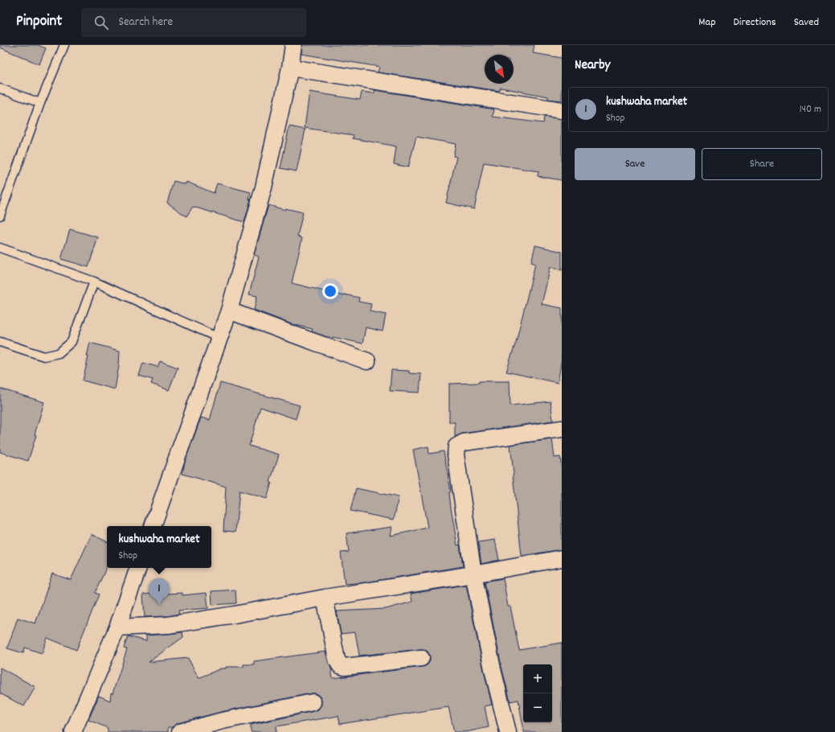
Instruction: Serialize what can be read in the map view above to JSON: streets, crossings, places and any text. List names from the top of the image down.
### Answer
{
  "north": "bottom right",
  "page": {
    "header": "Pinpoint",
    "search": "Search here",
    "nav": ["Map", "Directions", "Saved"],
    "heading": "Nearby",
    "list": [
      {
        "mark": "1",
        "name": "kushwaha market",
        "note": "Shop",
        "value": "140 m"
      }
    ],
    "buttons": ["Save", "Share"],
    "popup": ["kushwaha market", "Shop"],
    "pins": "1",
    "map_buttons": ["+", "−"]
  }
}
